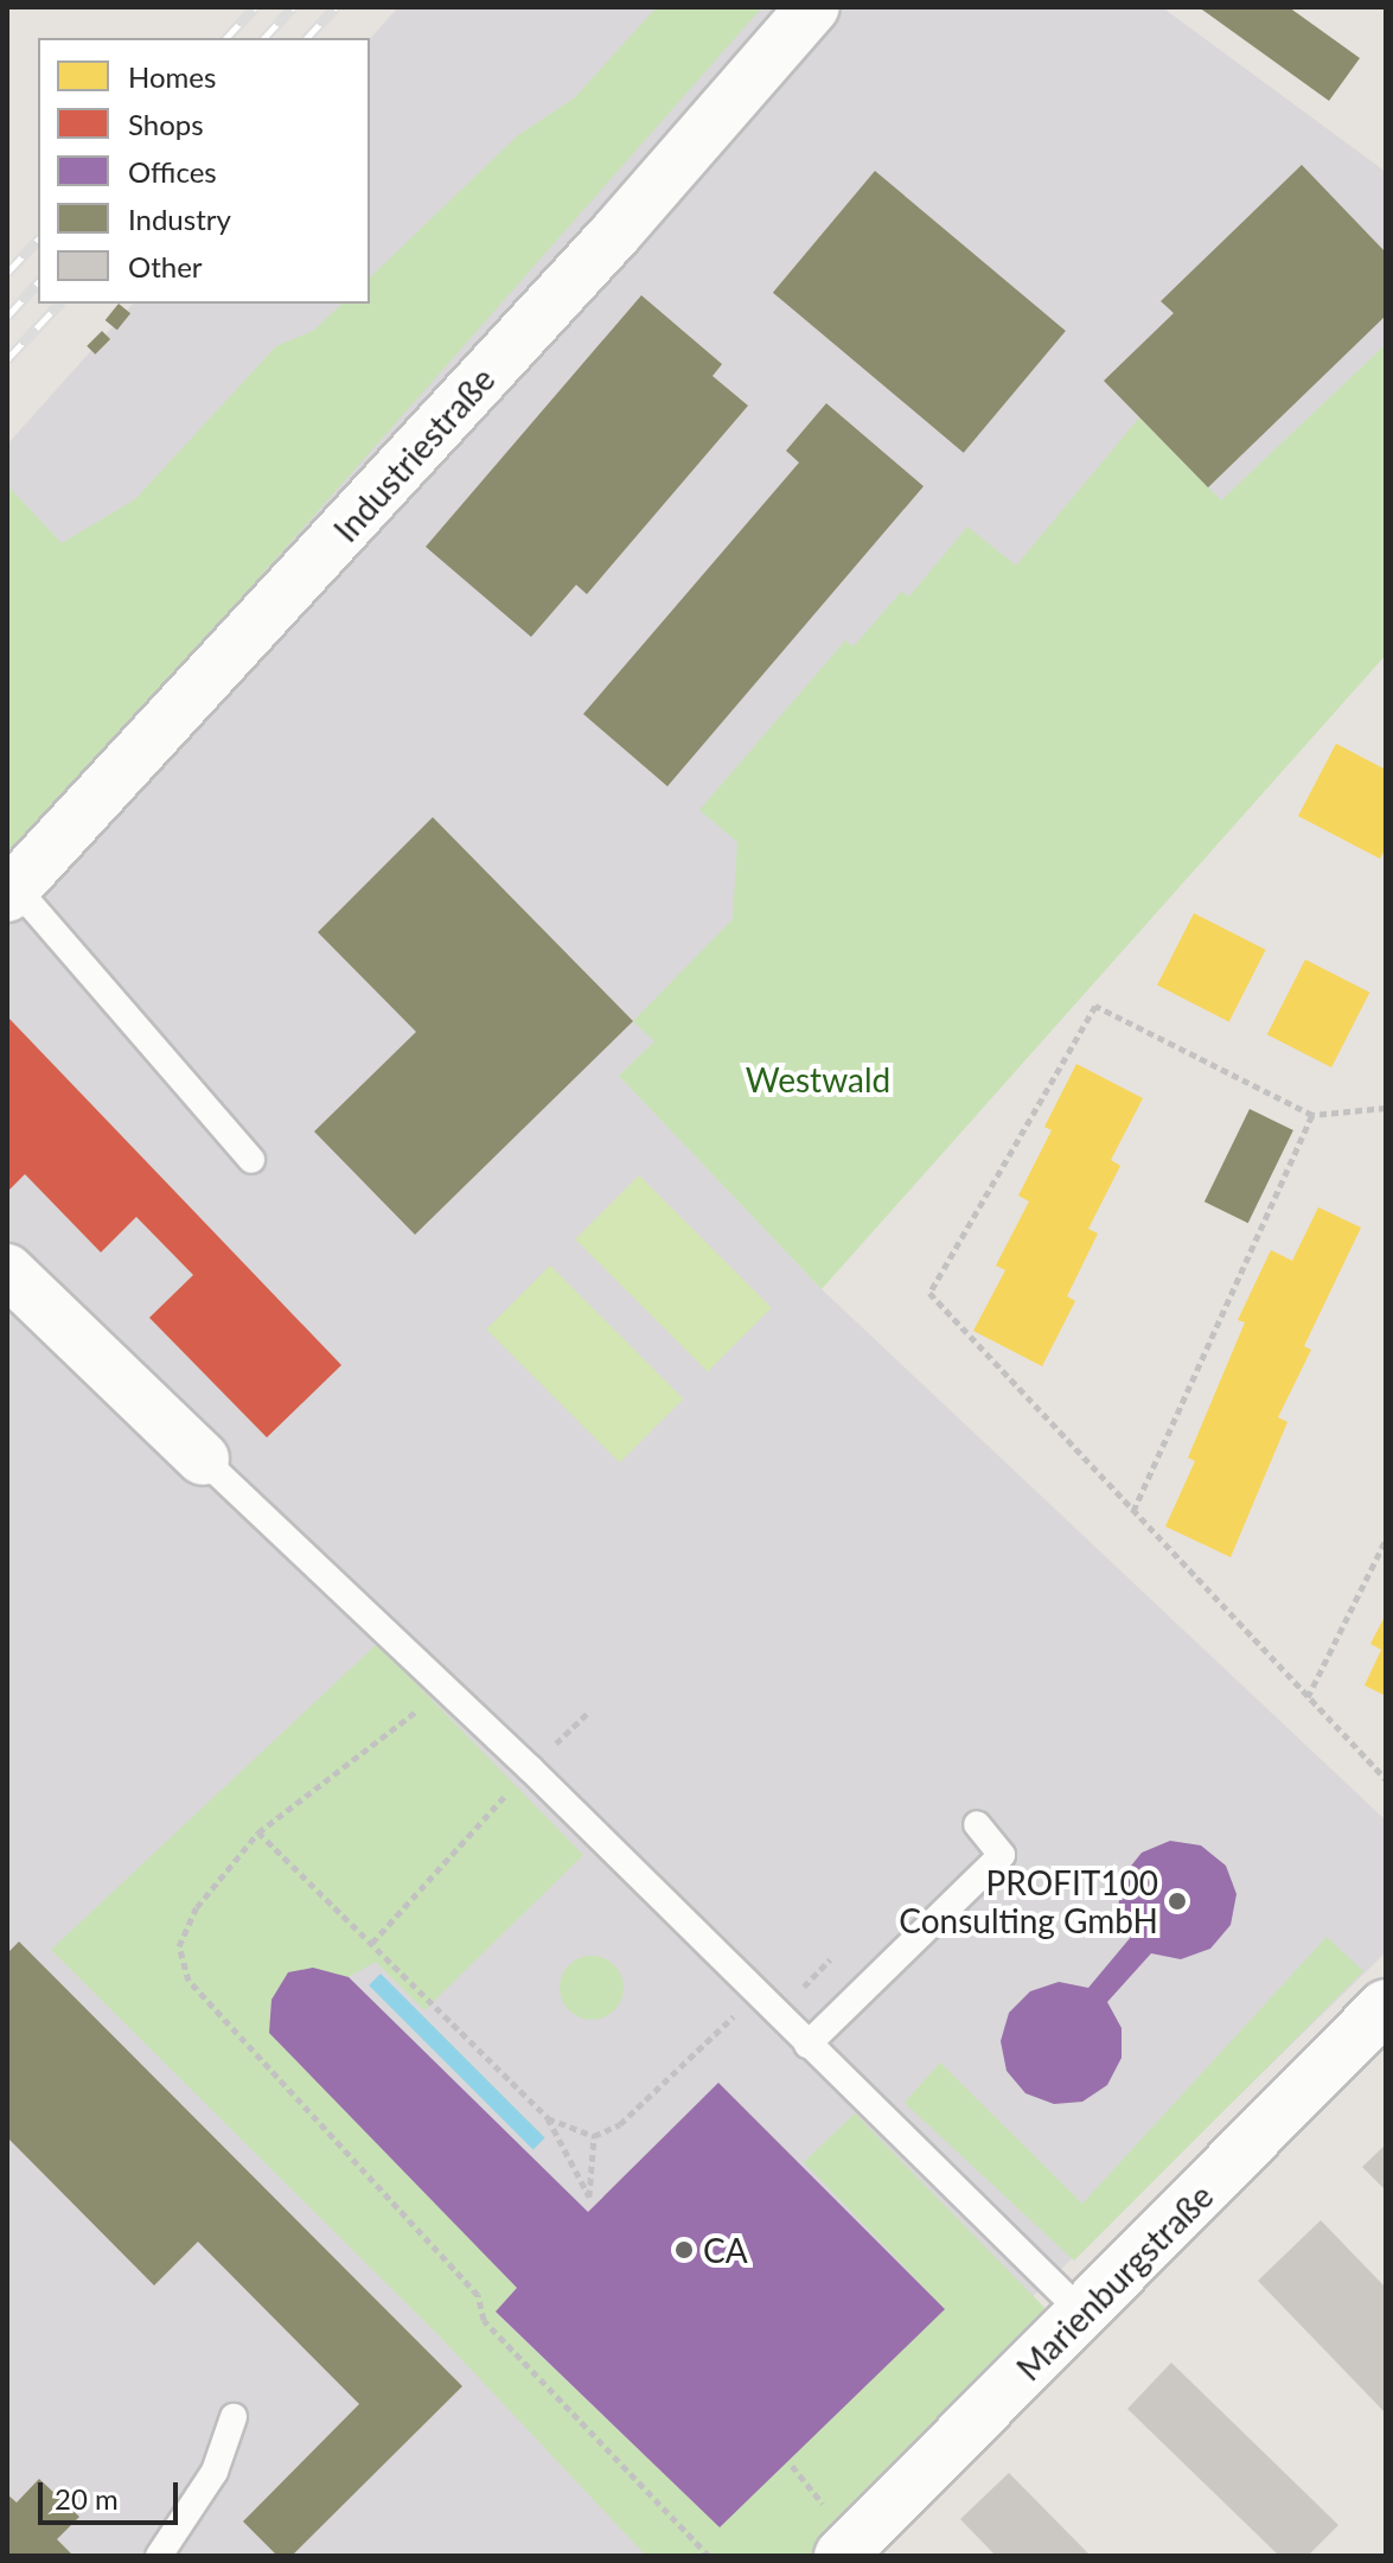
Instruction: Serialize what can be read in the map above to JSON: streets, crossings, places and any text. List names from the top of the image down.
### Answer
{
  "streets": {
    "street": ["Industriestraße", "Marienburgstraße"]
  },
  "parks": ["Westwald"],
  "places": ["PROFIT100 Consulting GmbH", "CA"],
  "legend": [
    "Homes",
    "Shops",
    "Offices",
    "Industry",
    "Other"
  ],
  "scale_bar": "20 m"
}
